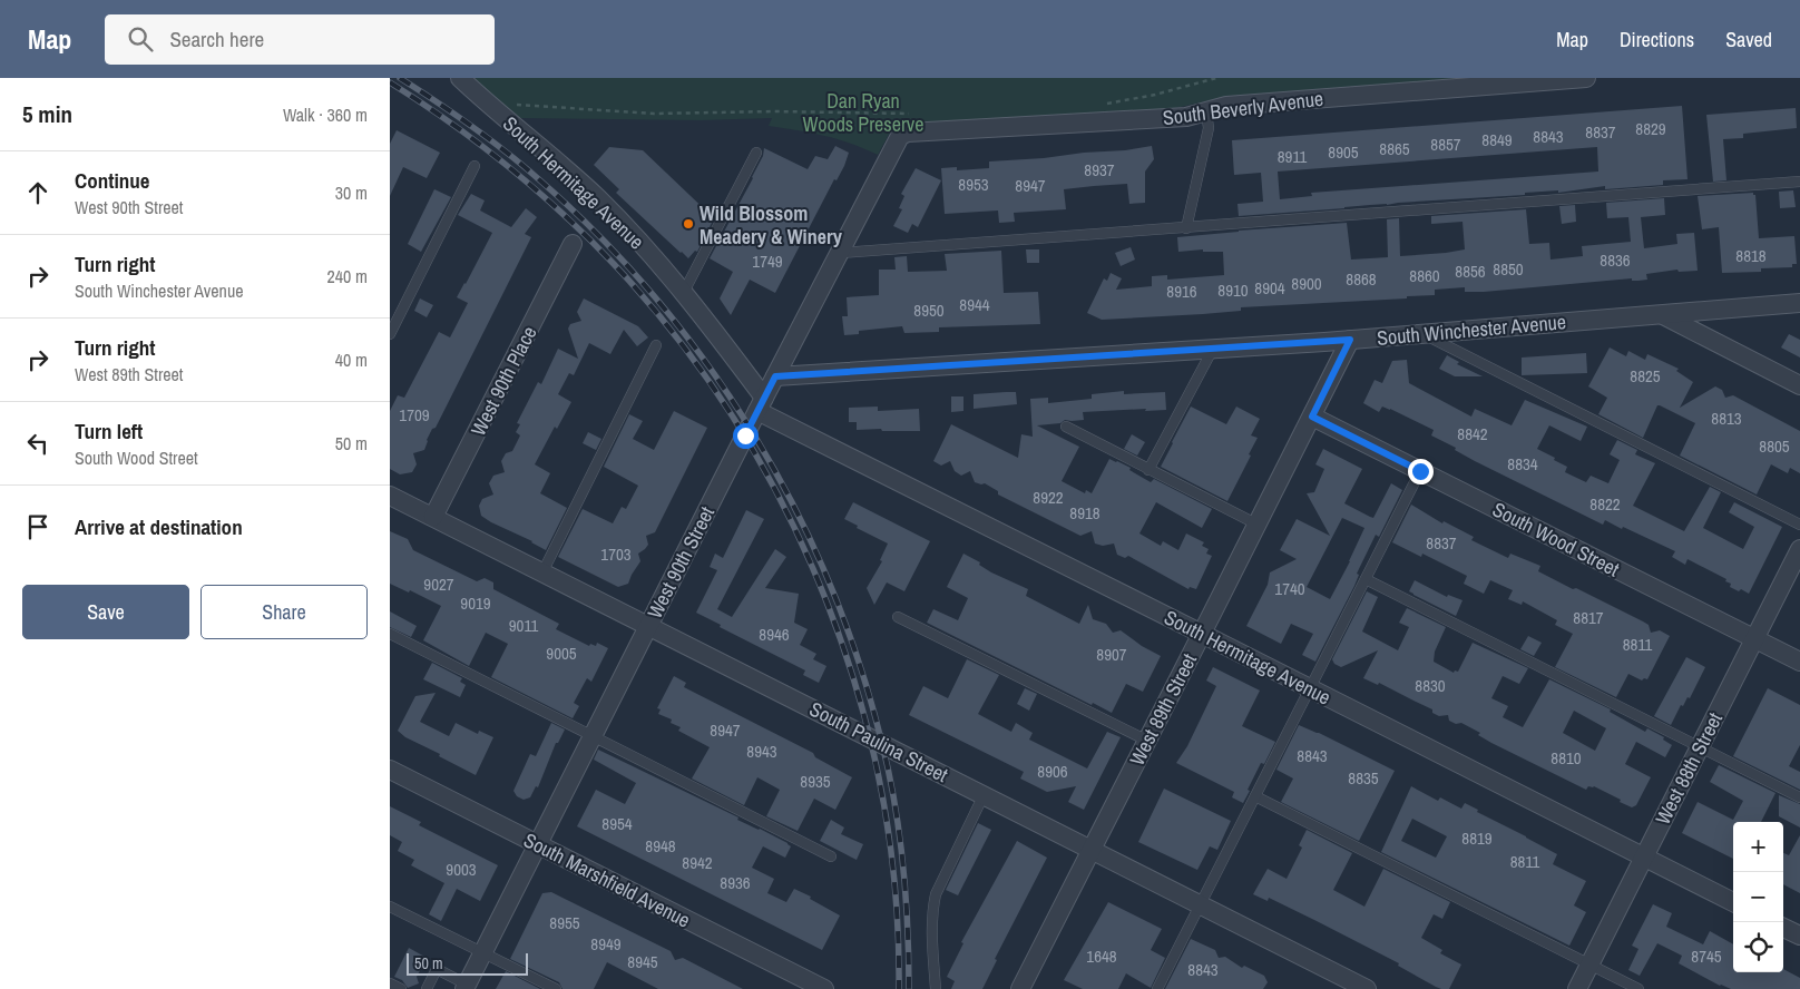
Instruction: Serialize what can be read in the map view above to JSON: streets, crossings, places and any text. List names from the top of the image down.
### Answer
{
  "streets": {
    "street": [
      "South Beverly Avenue",
      "South Hermitage Avenue",
      "South Winchester Avenue",
      "West 90th Place",
      "South Wood Street",
      "West 90th Street",
      "West 89th Street",
      "South Paulina Street",
      "West 88th Street",
      "South Marshfield Avenue"
    ]
  },
  "crossings": [
    ["South Beverly Avenue", "West 90th Street"],
    ["South Hermitage Avenue", "West 90th Street"],
    ["South Hermitage Avenue", "West 89th Street"],
    ["South Hermitage Avenue", "West 88th Street"],
    ["South Winchester Avenue", "West 90th Street"],
    ["South Winchester Avenue", "West 89th Street"],
    ["West 90th Place", "South Paulina Street"],
    ["South Wood Street", "West 89th Street"],
    ["South Wood Street", "West 88th Street"],
    ["West 90th Street", "South Paulina Street"],
    ["West 90th Street", "South Marshfield Avenue"],
    ["West 89th Street", "South Paulina Street"]
  ],
  "parks": ["Dan Ryan Woods Preserve"],
  "places": ["Wild Blossom Meadery & Winery"],
  "house_numbers": [
    "8829",
    "8837",
    "8843",
    "8849",
    "8857",
    "8865",
    "8905",
    "8911",
    "8937",
    "8953",
    "8947",
    "8818",
    "8836",
    "1749",
    "8850",
    "8856",
    "8860",
    "8868",
    "8900",
    "8904",
    "8910",
    "8916",
    "8944",
    "8950",
    "8825",
    "1709",
    "8813",
    "8842",
    "8805",
    "8834",
    "8922",
    "8822",
    "8918",
    "8837",
    "1703",
    "9027",
    "1740",
    "9019",
    "8817",
    "9011",
    "8946",
    "8811",
    "9005",
    "8907",
    "8830",
    "8947",
    "8943",
    "8843",
    "8810",
    "8906",
    "8835",
    "8935",
    "8954",
    "8819",
    "8948",
    "8811",
    "8942",
    "9003",
    "8936",
    "8955",
    "8949",
    "1648",
    "8745",
    "8945",
    "8843"
  ],
  "scale_bar": "50 m",
  "page": {
    "header": "Map",
    "search": "Search here",
    "nav": ["Map", "Directions", "Saved"],
    "heading": ["5 min", "Walk · 360 m"],
    "list": [
      ["Continue", "West 90th Street", "30 m"],
      ["Turn right", "South Winchester Avenue", "240 m"],
      ["Turn right", "West 89th Street", "40 m"],
      ["Turn left", "South Wood Street", "50 m"],
      "Arrive at destination"
    ],
    "buttons": ["Save", "Share"],
    "map_buttons": ["+", "−"],
    "scale": "50 m"
  }
}
